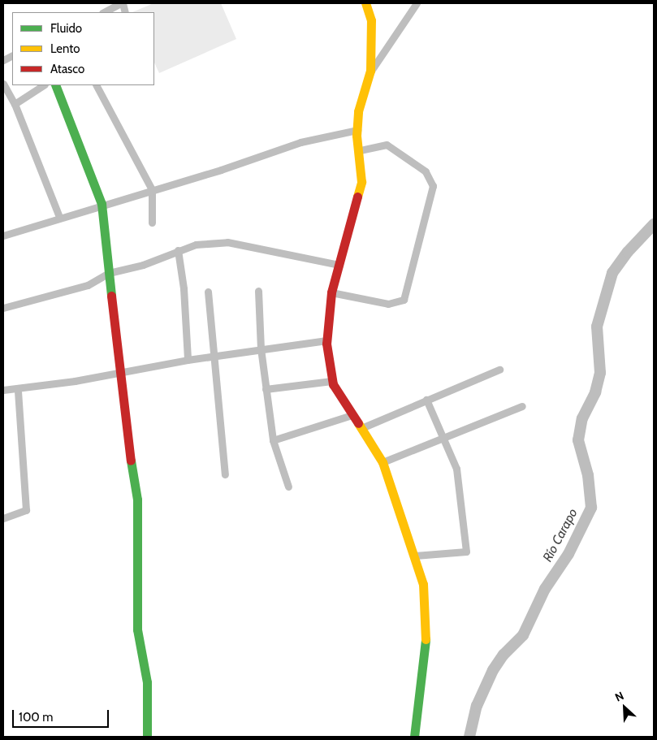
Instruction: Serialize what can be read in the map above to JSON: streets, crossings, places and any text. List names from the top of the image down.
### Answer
{
  "water": ["Río Carapo"],
  "legend": ["Fluido", "Lento", "Atasco"],
  "scale_bar": "100 m",
  "north": "top left"
}
